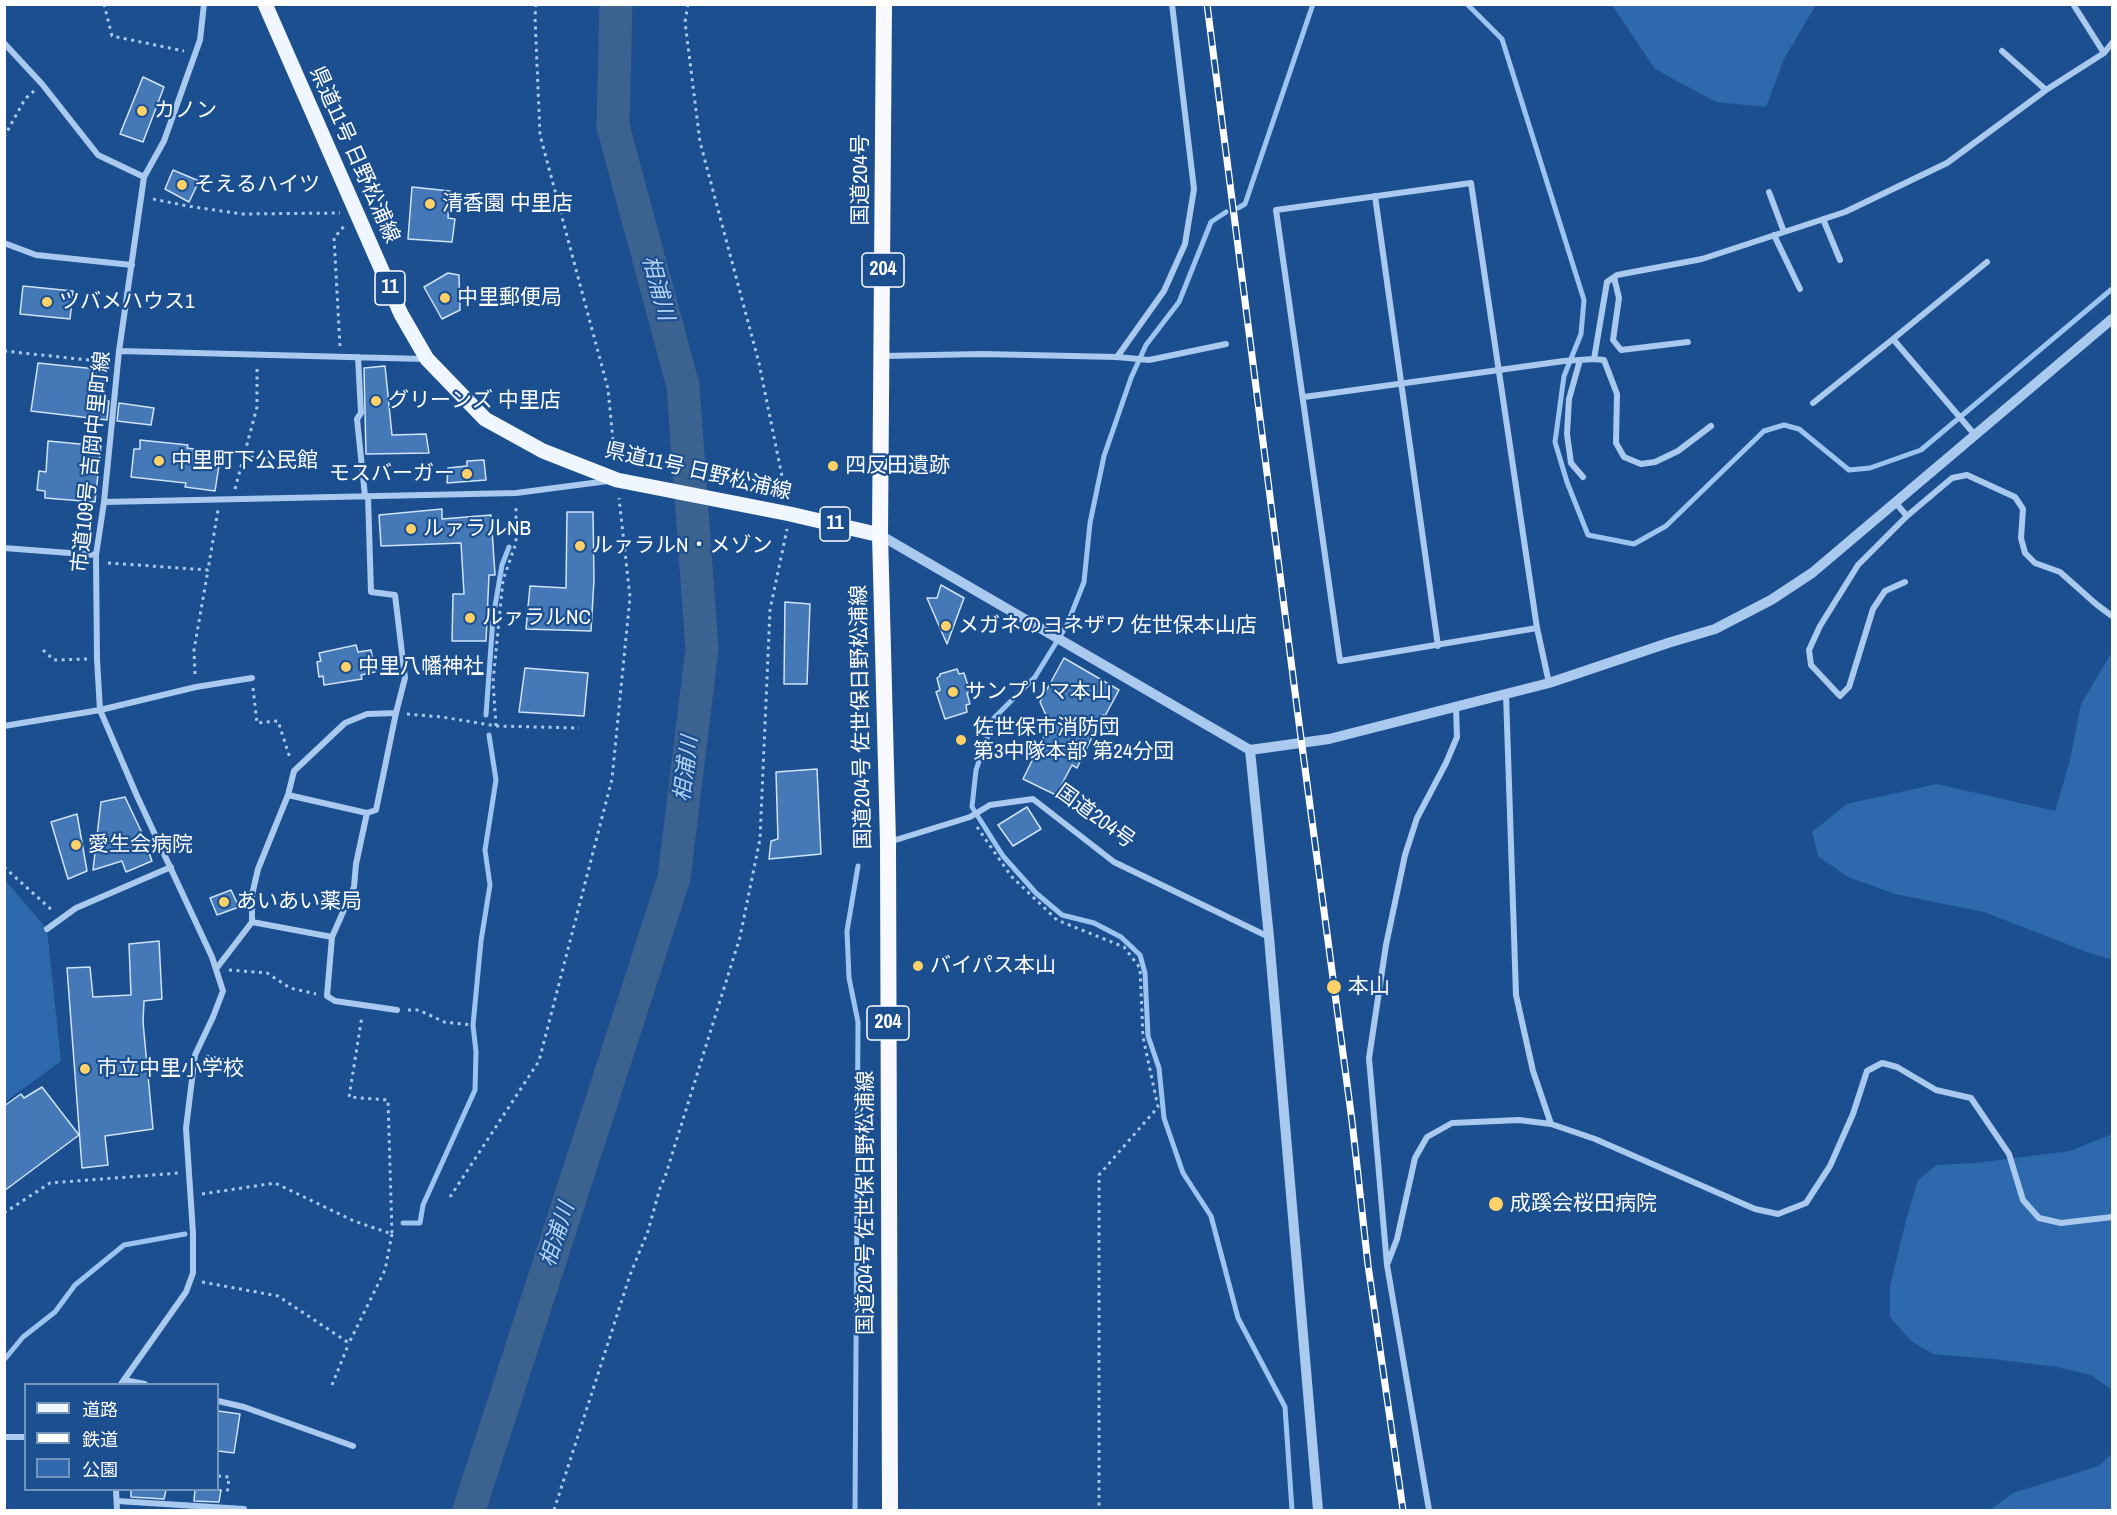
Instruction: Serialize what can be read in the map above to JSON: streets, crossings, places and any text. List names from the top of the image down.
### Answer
{
  "streets": {
    "highway": ["国道204号", "204", "国道204号 佐世保日野松浦線"],
    "main road": ["県道11号 日野松浦線", "11"],
    "street": ["市道109号 吉岡中里町線"]
  },
  "crossings": [
    ["県道11号 日野松浦線", "国道204号"],
    ["県道11号 日野松浦線", "国道204号 佐世保日野松浦線"],
    ["国道204号", "国道204号 佐世保日野松浦線"]
  ],
  "water": ["相浦川"],
  "places": [
    "カノン",
    "そえるハイツ",
    "清香園 中里店",
    "中里郵便局",
    "ツバメハウス1",
    "グリーンズ 中里店",
    "中里町下公民館",
    "四反田遺跡",
    "モスバーガー",
    "ルァラルNB",
    "ルァラルN・メゾン",
    "ルァラルNC",
    "メガネのヨネザワ 佐世保本山店",
    "中里八幡神社",
    "サンプリマ本山",
    "佐世保市消防団 第3中隊本部 第24分団",
    "愛生会病院",
    "あいあい薬局",
    "バイパス本山",
    "本山",
    "市立中里小学校",
    "成蹊会桜田病院"
  ],
  "legend": ["道路", "鉄道", "公園"]
}
